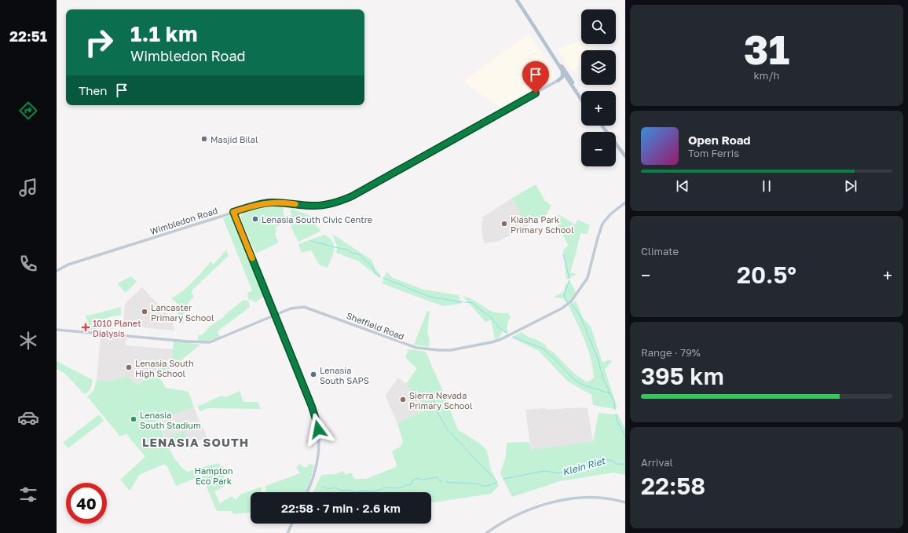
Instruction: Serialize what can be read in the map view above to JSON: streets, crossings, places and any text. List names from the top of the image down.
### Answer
{
  "streets": {
    "street": ["Wimbledon Road", "Sheffield Road"]
  },
  "districts": ["LENASIA SOUTH"],
  "water": ["Klein Riet"],
  "parks": ["Hampton Eco Park"],
  "places": {
    "other": [
      "Masjid Bilal",
      "Lenasia South Civic Centre",
      "Kiasha Park Primary School",
      "Lancaster Primary School",
      "Lenasia South High School",
      "Lenasia South SAPS",
      "Sierra Nevada Primary School",
      "Lenasia South Stadium"
    ],
    "health": ["1010 Planet Dialysis"]
  },
  "page": {
    "tabs": "22:51",
    "tile": [
      ["31", "km/h"],
      "Climate",
      ["Range · 79%", "395 km"],
      ["Arrival", "22:58"]
    ],
    "map_buttons": ["+", "−"],
    "turn": ["1.1 km", "Wimbledon Road"],
    "then": "Then",
    "song": ["Open Road", "Tom Ferris"],
    "heat": ["−", "20.5°", "+"],
    "limit": "40",
    "trip": "22:58 · 7 min · 2.6 km"
  }
}
